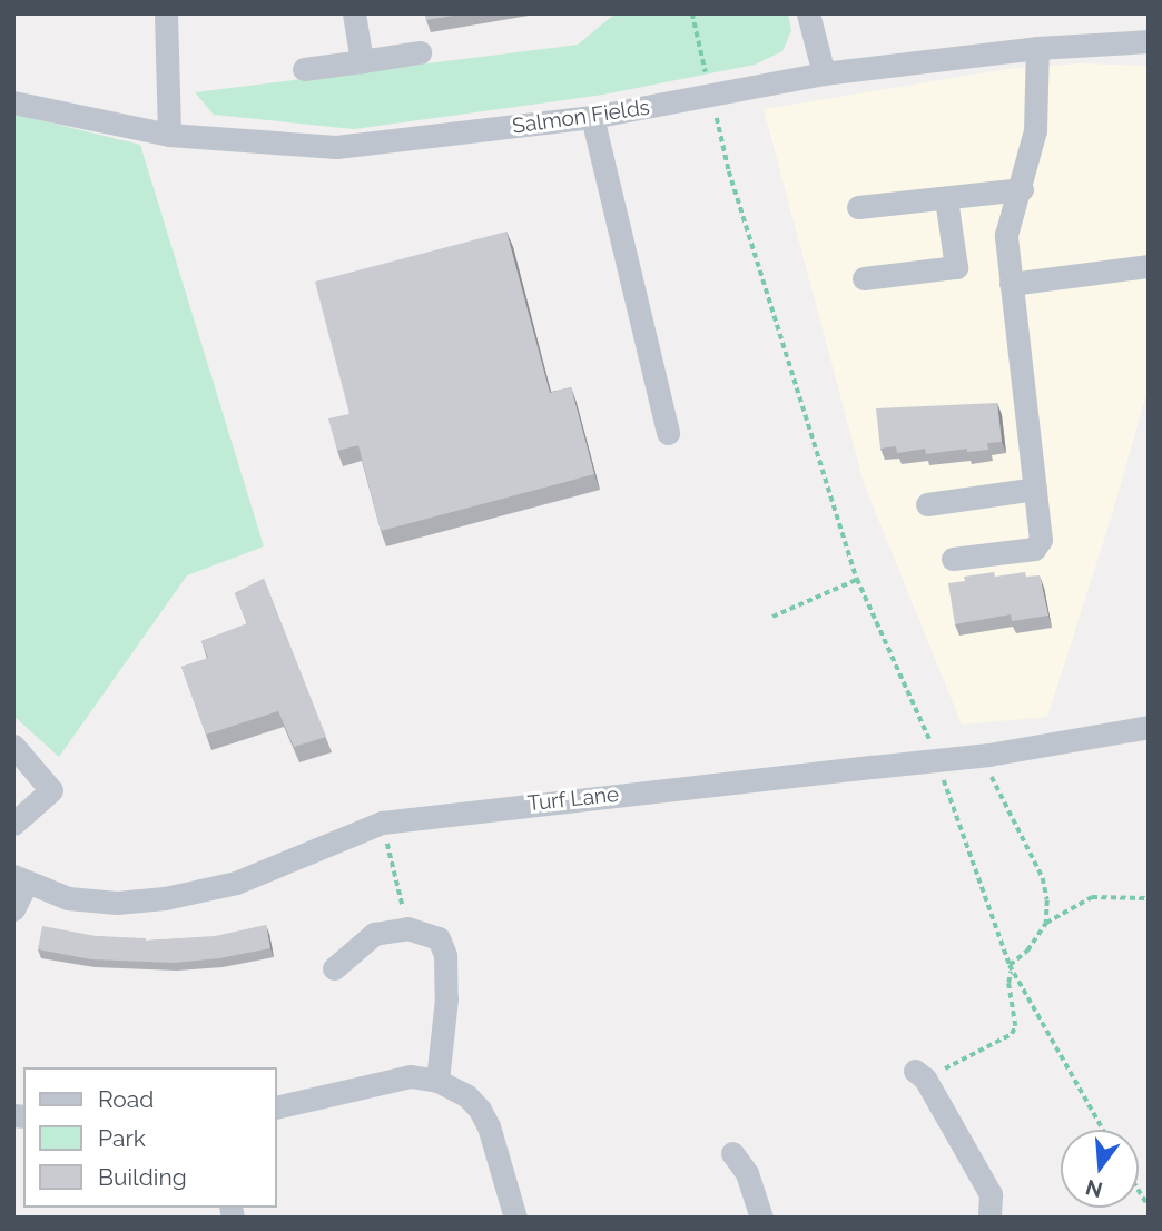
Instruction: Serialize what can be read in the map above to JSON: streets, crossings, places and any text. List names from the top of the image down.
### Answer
{
  "streets": {
    "street": ["Salmon Fields", "Turf Lane"]
  },
  "legend": ["Road", "Park", "Building"],
  "north": "bottom"
}
